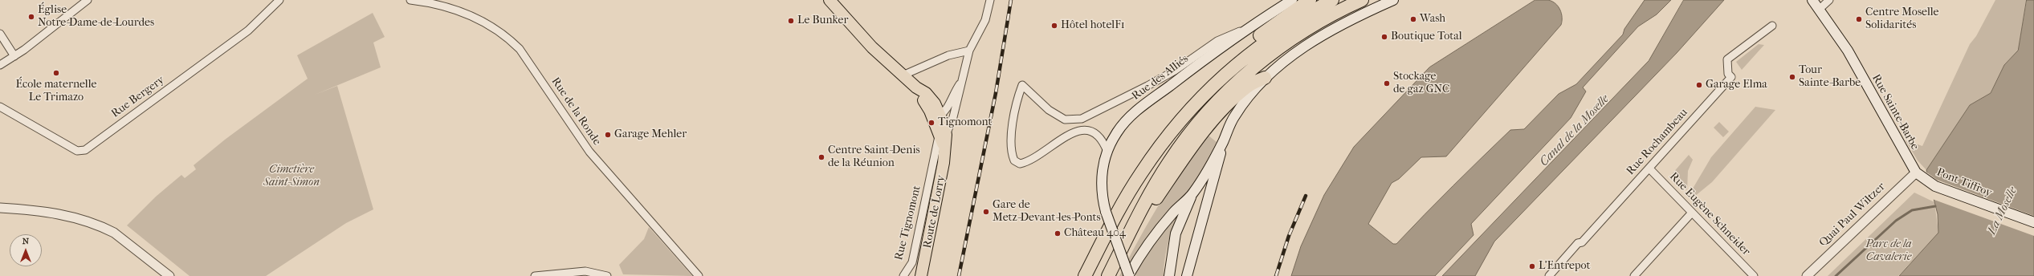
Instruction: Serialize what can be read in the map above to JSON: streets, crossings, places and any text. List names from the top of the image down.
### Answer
{
  "streets": {
    "main road": [
      "Rue des Alliés",
      "Rue Sainte-Barbe",
      "Pont Tiffroy",
      "Route de Lorry"
    ],
    "street": [
      "Rue Bergery",
      "Rue de la Ronde",
      "Rue Rochambeau",
      "Rue Eugène Schneider",
      "Quai Paul Wiltzer",
      "Rue Tignomont"
    ]
  },
  "crossings": [
    ["Rue Sainte-Barbe", "Pont Tiffroy"],
    ["Rue Sainte-Barbe", "Quai Paul Wiltzer"],
    ["Rue Rochambeau", "Rue Eugène Schneider"],
    ["Pont Tiffroy", "Quai Paul Wiltzer"],
    ["Route de Lorry", "Rue Tignomont"]
  ],
  "water": ["Canal de la Moselle", "La Moselle"],
  "parks": ["Cimetière Saint-Simon", "Parc de la Cavalerie"],
  "places": [
    "Église Notre-Dame-de-Lourdes",
    "Wash",
    "Centre Moselle Solidarités",
    "Le Bunker",
    "Hôtel hotelF1",
    "Boutique Total",
    "École maternelle Le Trimazo",
    "Tour Sainte-Barbe",
    "Stockage de gaz GNC",
    "Garage Elma",
    "Tignomont",
    "Garage Mehler",
    "Centre Saint-Denis de la Réunion",
    "Gare de Metz-Devant-les-Ponts",
    "Château 404",
    "L'Entrepot"
  ],
  "north": "top"
}
